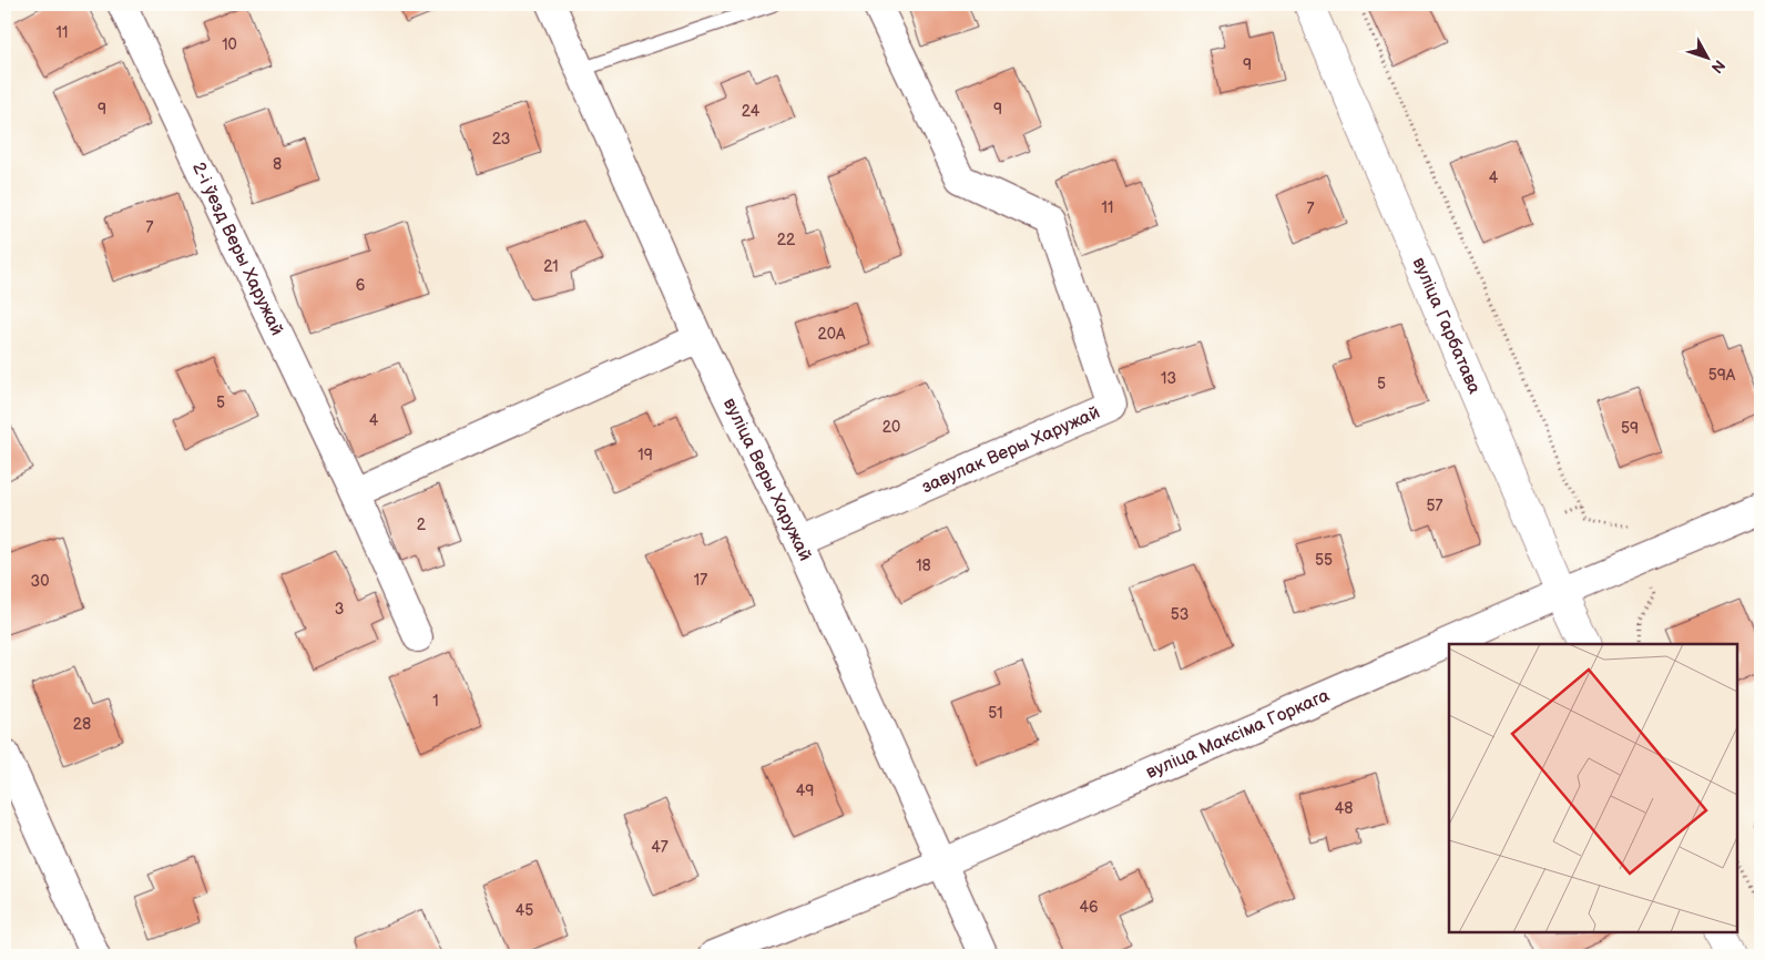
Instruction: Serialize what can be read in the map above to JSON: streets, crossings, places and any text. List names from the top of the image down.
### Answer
{
  "streets": {
    "main road": ["вуліца Гарбатава"],
    "street": [
      "2-і ўезд Веры Харужай",
      "завулак Веры Харужай",
      "вуліца Веры Харужай",
      "вуліца Максіма Горкага"
    ]
  },
  "crossings": [
    ["вуліца Гарбатава", "вуліца Максіма Горкага"],
    ["завулак Веры Харужай", "вуліца Веры Харужай"],
    ["вуліца Веры Харужай", "вуліца Максіма Горкага"]
  ],
  "house_numbers": [
    "11",
    "10",
    "9",
    "9",
    "9",
    "24",
    "23",
    "8",
    "4",
    "11",
    "7",
    "7",
    "22",
    "21",
    "6",
    "20А",
    "59А",
    "13",
    "5",
    "5",
    "4",
    "20",
    "59",
    "19",
    "57",
    "2",
    "55",
    "18",
    "17",
    "30",
    "3",
    "53",
    "1",
    "51",
    "28",
    "49",
    "48",
    "47",
    "46",
    "45"
  ],
  "north": "bottom right"
}
